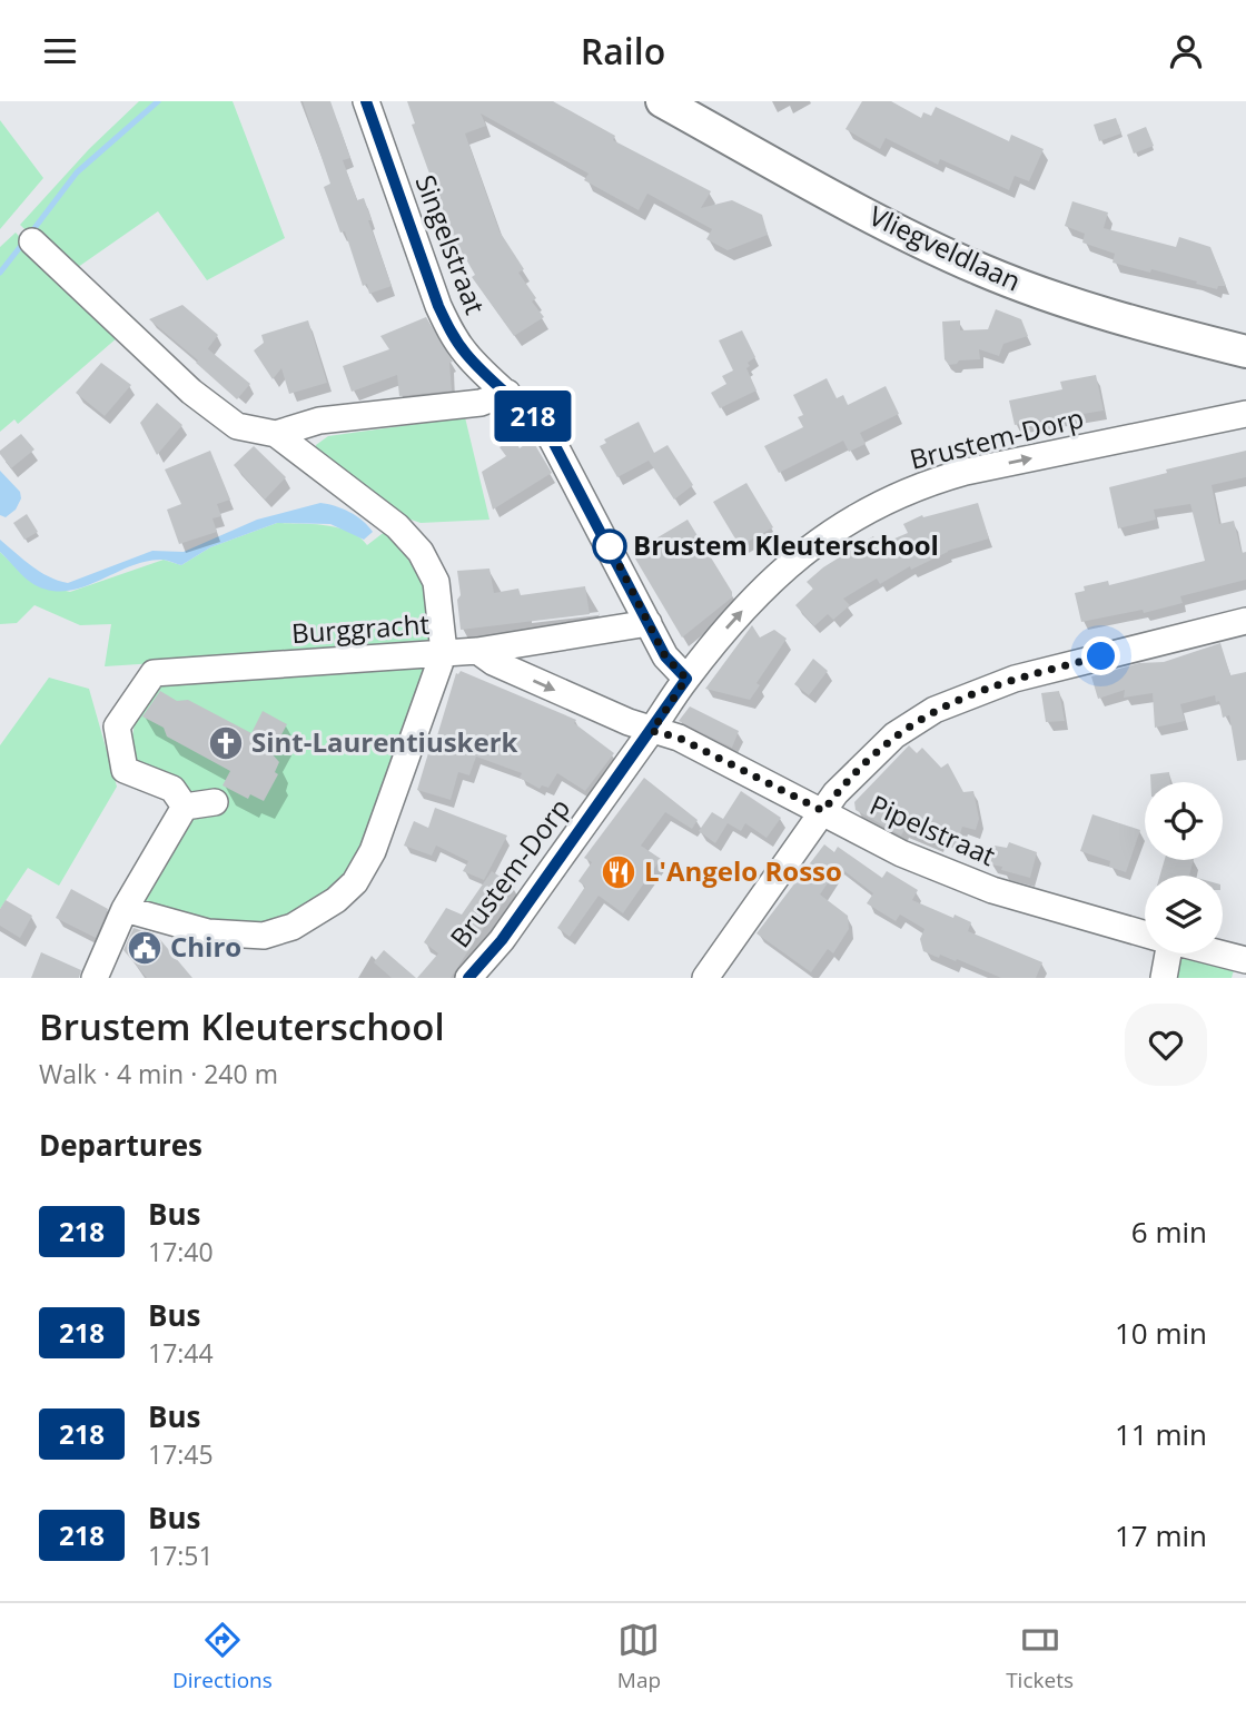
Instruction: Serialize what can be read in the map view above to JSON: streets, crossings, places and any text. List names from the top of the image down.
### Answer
{
  "streets": {
    "main road": ["Vliegveldlaan"],
    "street": [
      "Singelstraat",
      "Brustem-Dorp",
      "Burggracht",
      "Pipelstraat"
    ]
  },
  "crossings": [
    ["Singelstraat", "Brustem-Dorp"],
    ["Brustem-Dorp", "Pipelstraat"]
  ],
  "places": {
    "other": ["Brustem Kleuterschool"],
    "church": ["Sint-Laurentiuskerk"],
    "restaurant": ["L'Angelo Rosso"],
    "public building": ["Chiro"]
  },
  "lines": ["bus line 218"],
  "page": {
    "header": "Railo",
    "on_map": "218",
    "heading": [
      ["Brustem Kleuterschool", "Walk · 4 min · 240 m"],
      "Departures"
    ],
    "list": [
      {
        "mark": "218",
        "name": "Bus",
        "note": "17:40",
        "value": "6 min"
      },
      {
        "mark": "218",
        "name": "Bus",
        "note": "17:44",
        "value": "10 min"
      },
      {
        "mark": "218",
        "name": "Bus",
        "note": "17:45",
        "value": "11 min"
      },
      {
        "mark": "218",
        "name": "Bus",
        "note": "17:51",
        "value": "17 min"
      }
    ],
    "tabs": ["Directions", "Map", "Tickets"]
  }
}
